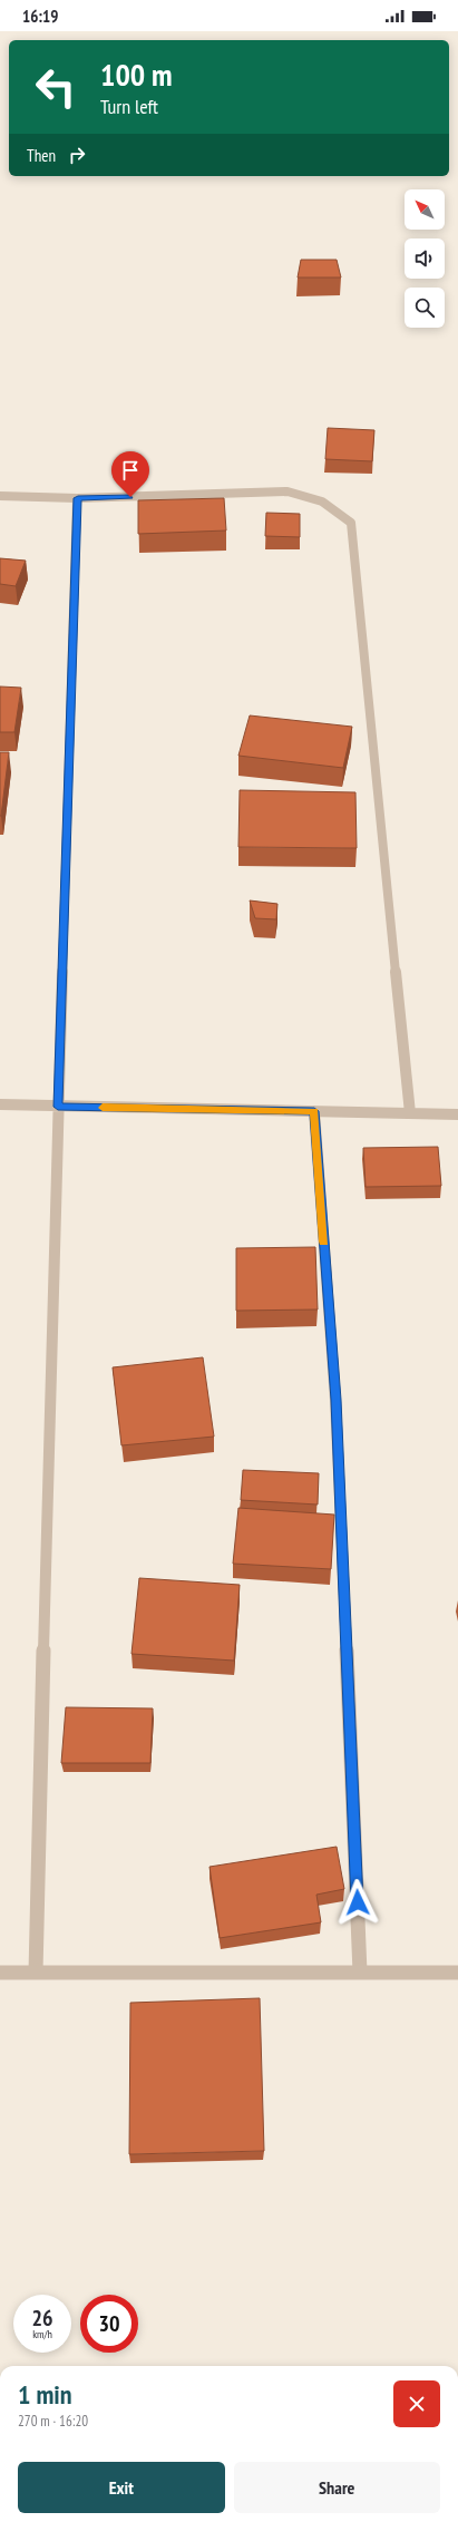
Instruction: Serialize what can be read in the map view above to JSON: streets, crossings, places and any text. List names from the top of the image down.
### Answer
{
  "north": "top left",
  "page": {
    "status": "16:19",
    "turn": ["100 m", "Turn left"],
    "then": "Then",
    "speed": "26 km/h",
    "limit": "30",
    "heading": ["1 min", "270 m · 16:20"],
    "buttons": ["Exit", "Share"]
  }
}
